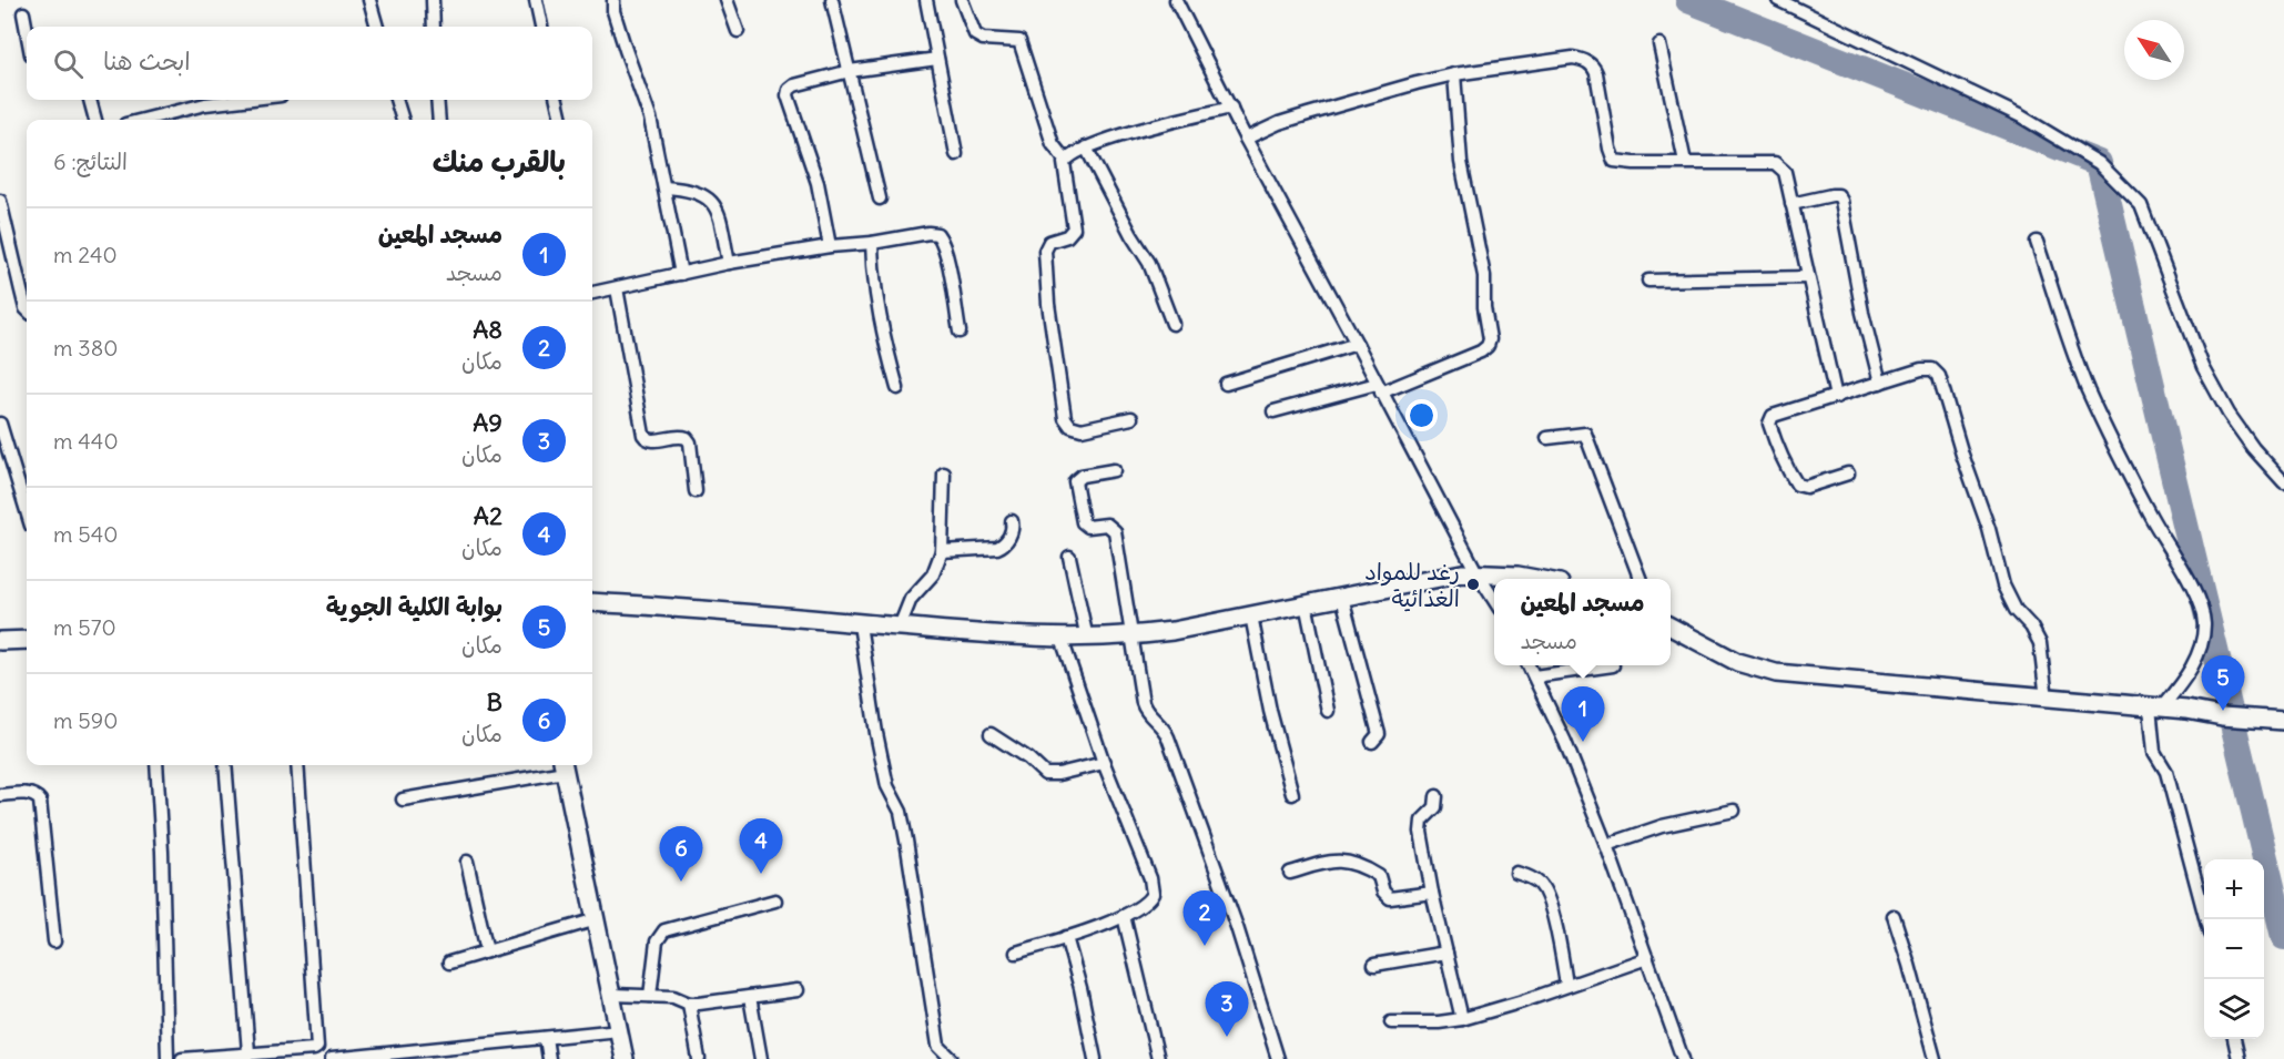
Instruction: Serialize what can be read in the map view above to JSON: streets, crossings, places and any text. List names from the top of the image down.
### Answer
{
  "places": ["رغد للمواد الغذائية"],
  "north": "top left",
  "page": {
    "search": "ابحث هنا",
    "heading": ["بالقرب منك", "النتائج: 6"],
    "list": [
      {
        "mark": "1",
        "name": "مسجد المعين",
        "note": "مسجد",
        "value": "240 m"
      },
      {
        "mark": "2",
        "name": "A8",
        "note": "مكان",
        "value": "380 m"
      },
      {
        "mark": "3",
        "name": "A9",
        "note": "مكان",
        "value": "440 m"
      },
      {
        "mark": "4",
        "name": "A2",
        "note": "مكان",
        "value": "540 m"
      },
      {
        "mark": "5",
        "name": "بوابة الكلية الجوية",
        "note": "مكان",
        "value": "570 m"
      },
      {
        "mark": "6",
        "name": "B",
        "note": "مكان",
        "value": "590 m"
      }
    ],
    "popup": ["مسجد المعين", "مسجد"],
    "pins": [
      "5",
      "1",
      "4",
      "6",
      "2",
      "3"
    ],
    "map_buttons": ["+", "−"]
  }
}
